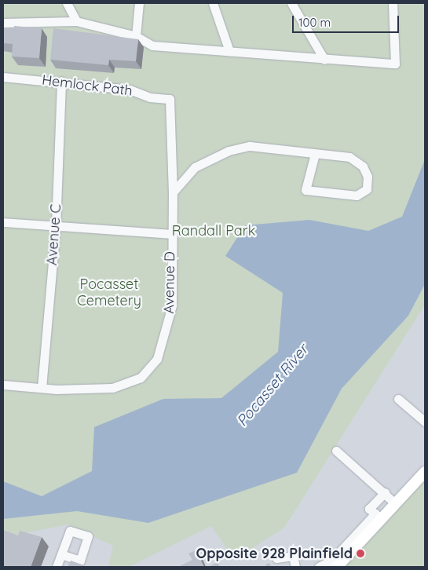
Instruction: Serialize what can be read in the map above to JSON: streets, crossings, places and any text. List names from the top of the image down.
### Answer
{
  "streets": {
    "street": ["Hemlock Path", "Avenue C", "Avenue D"]
  },
  "crossings": [
    ["Hemlock Path", "Avenue C"],
    ["Hemlock Path", "Avenue D"],
    ["Avenue C", "Avenue D"]
  ],
  "water": ["Pocasset River"],
  "parks": ["Randall Park", "Pocasset Cemetery"],
  "places": ["Opposite 928 Plainfield"],
  "scale_bar": "100 m"
}
